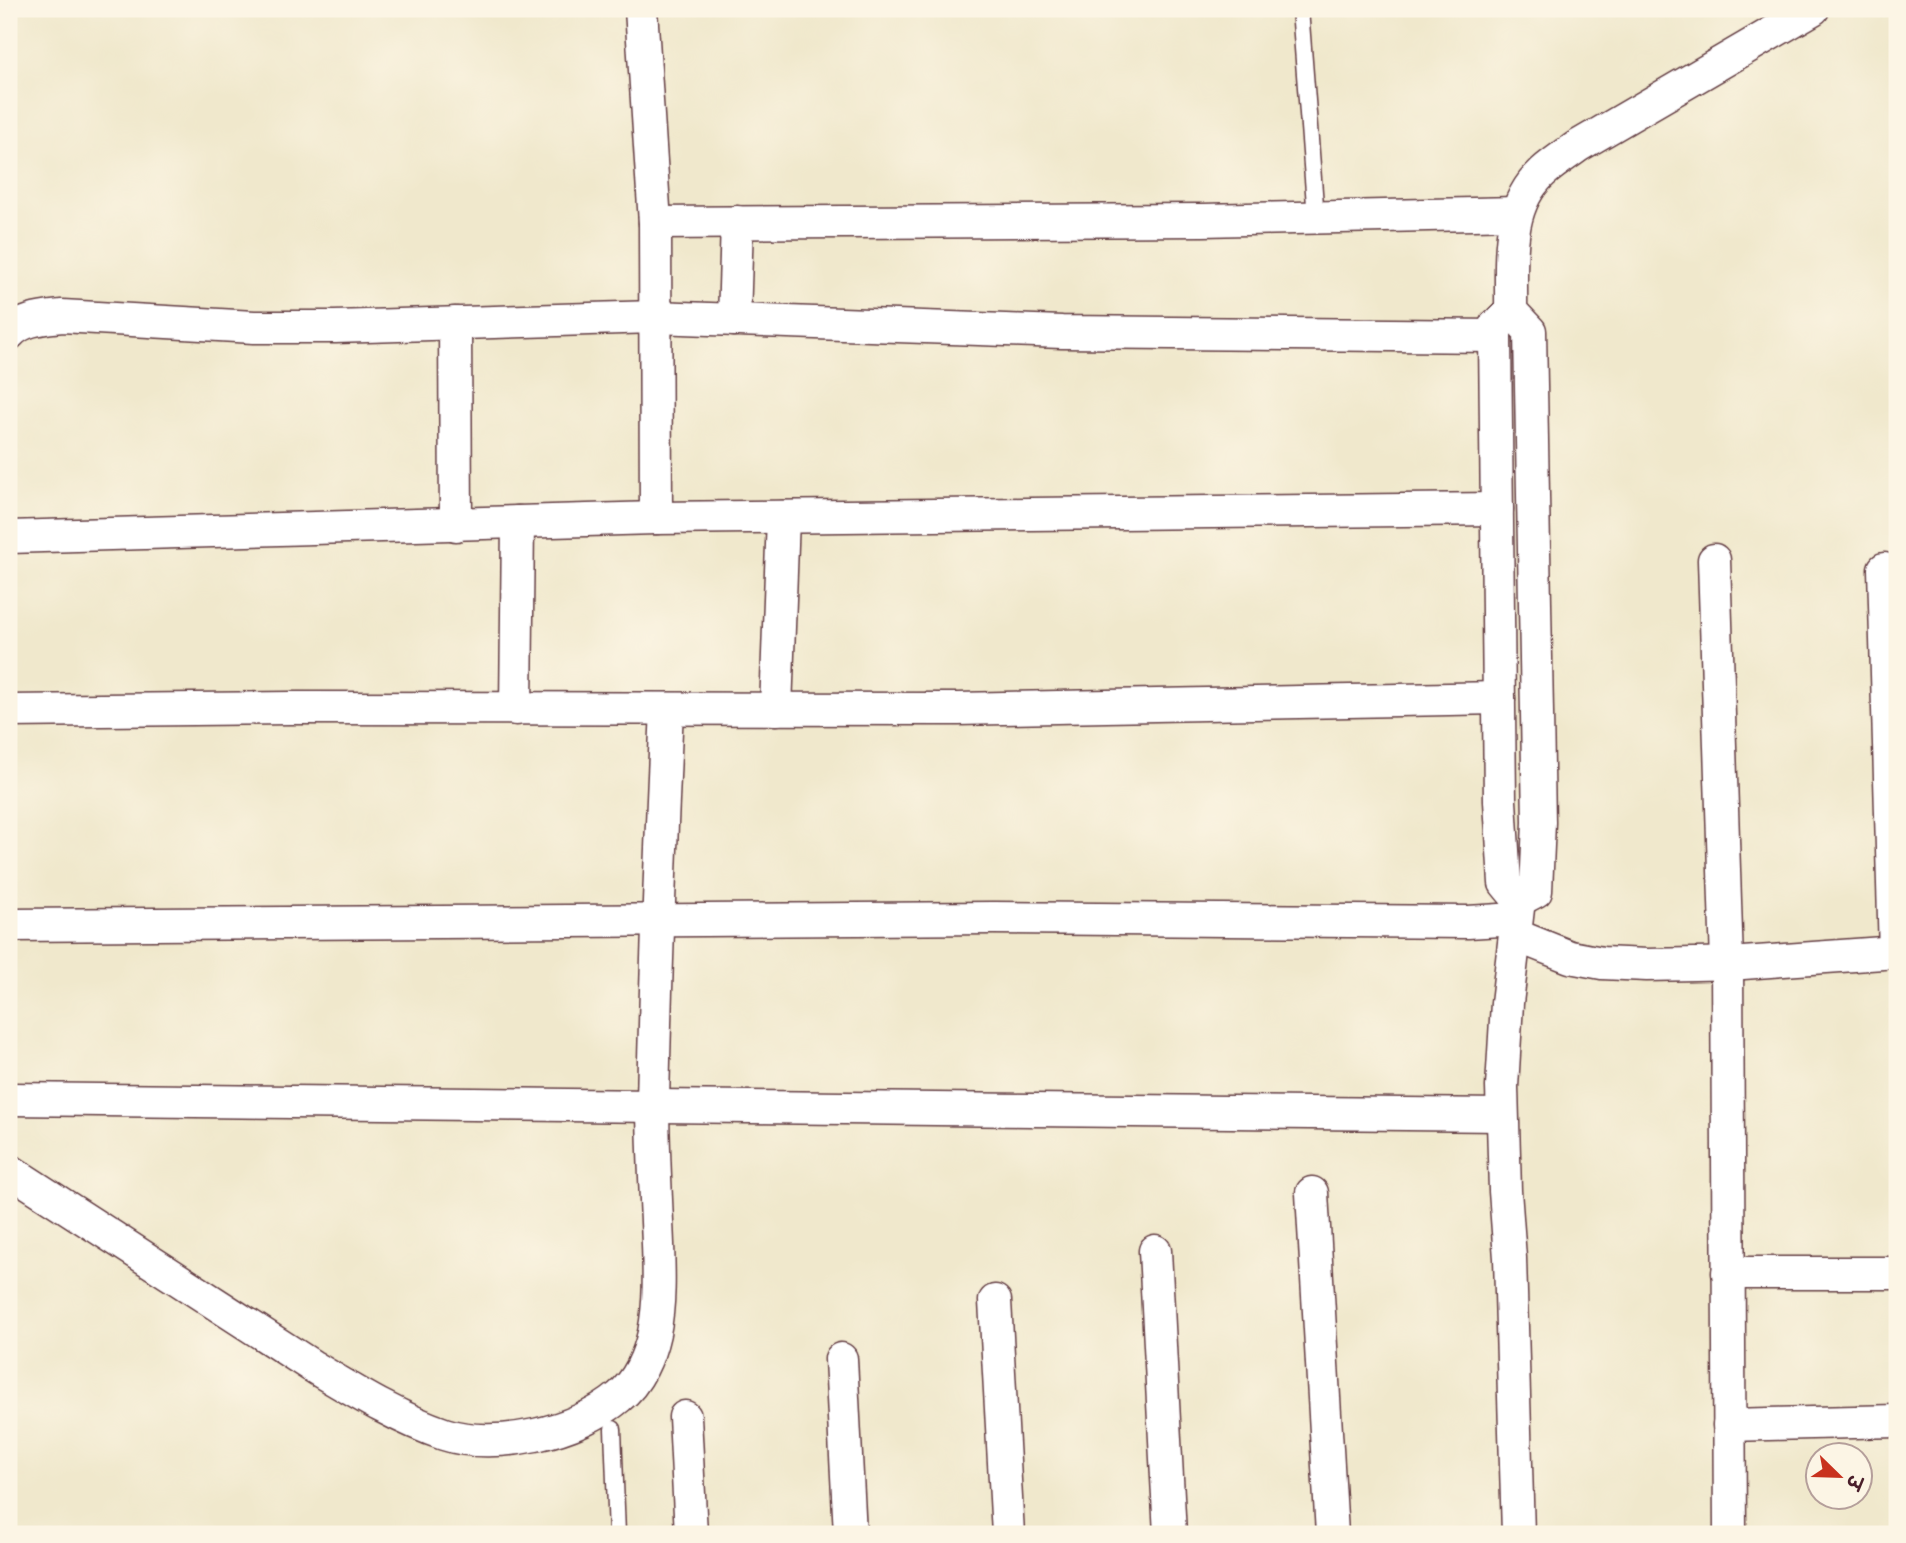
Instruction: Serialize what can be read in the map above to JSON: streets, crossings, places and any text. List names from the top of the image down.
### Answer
{
  "north": "bottom right"
}
